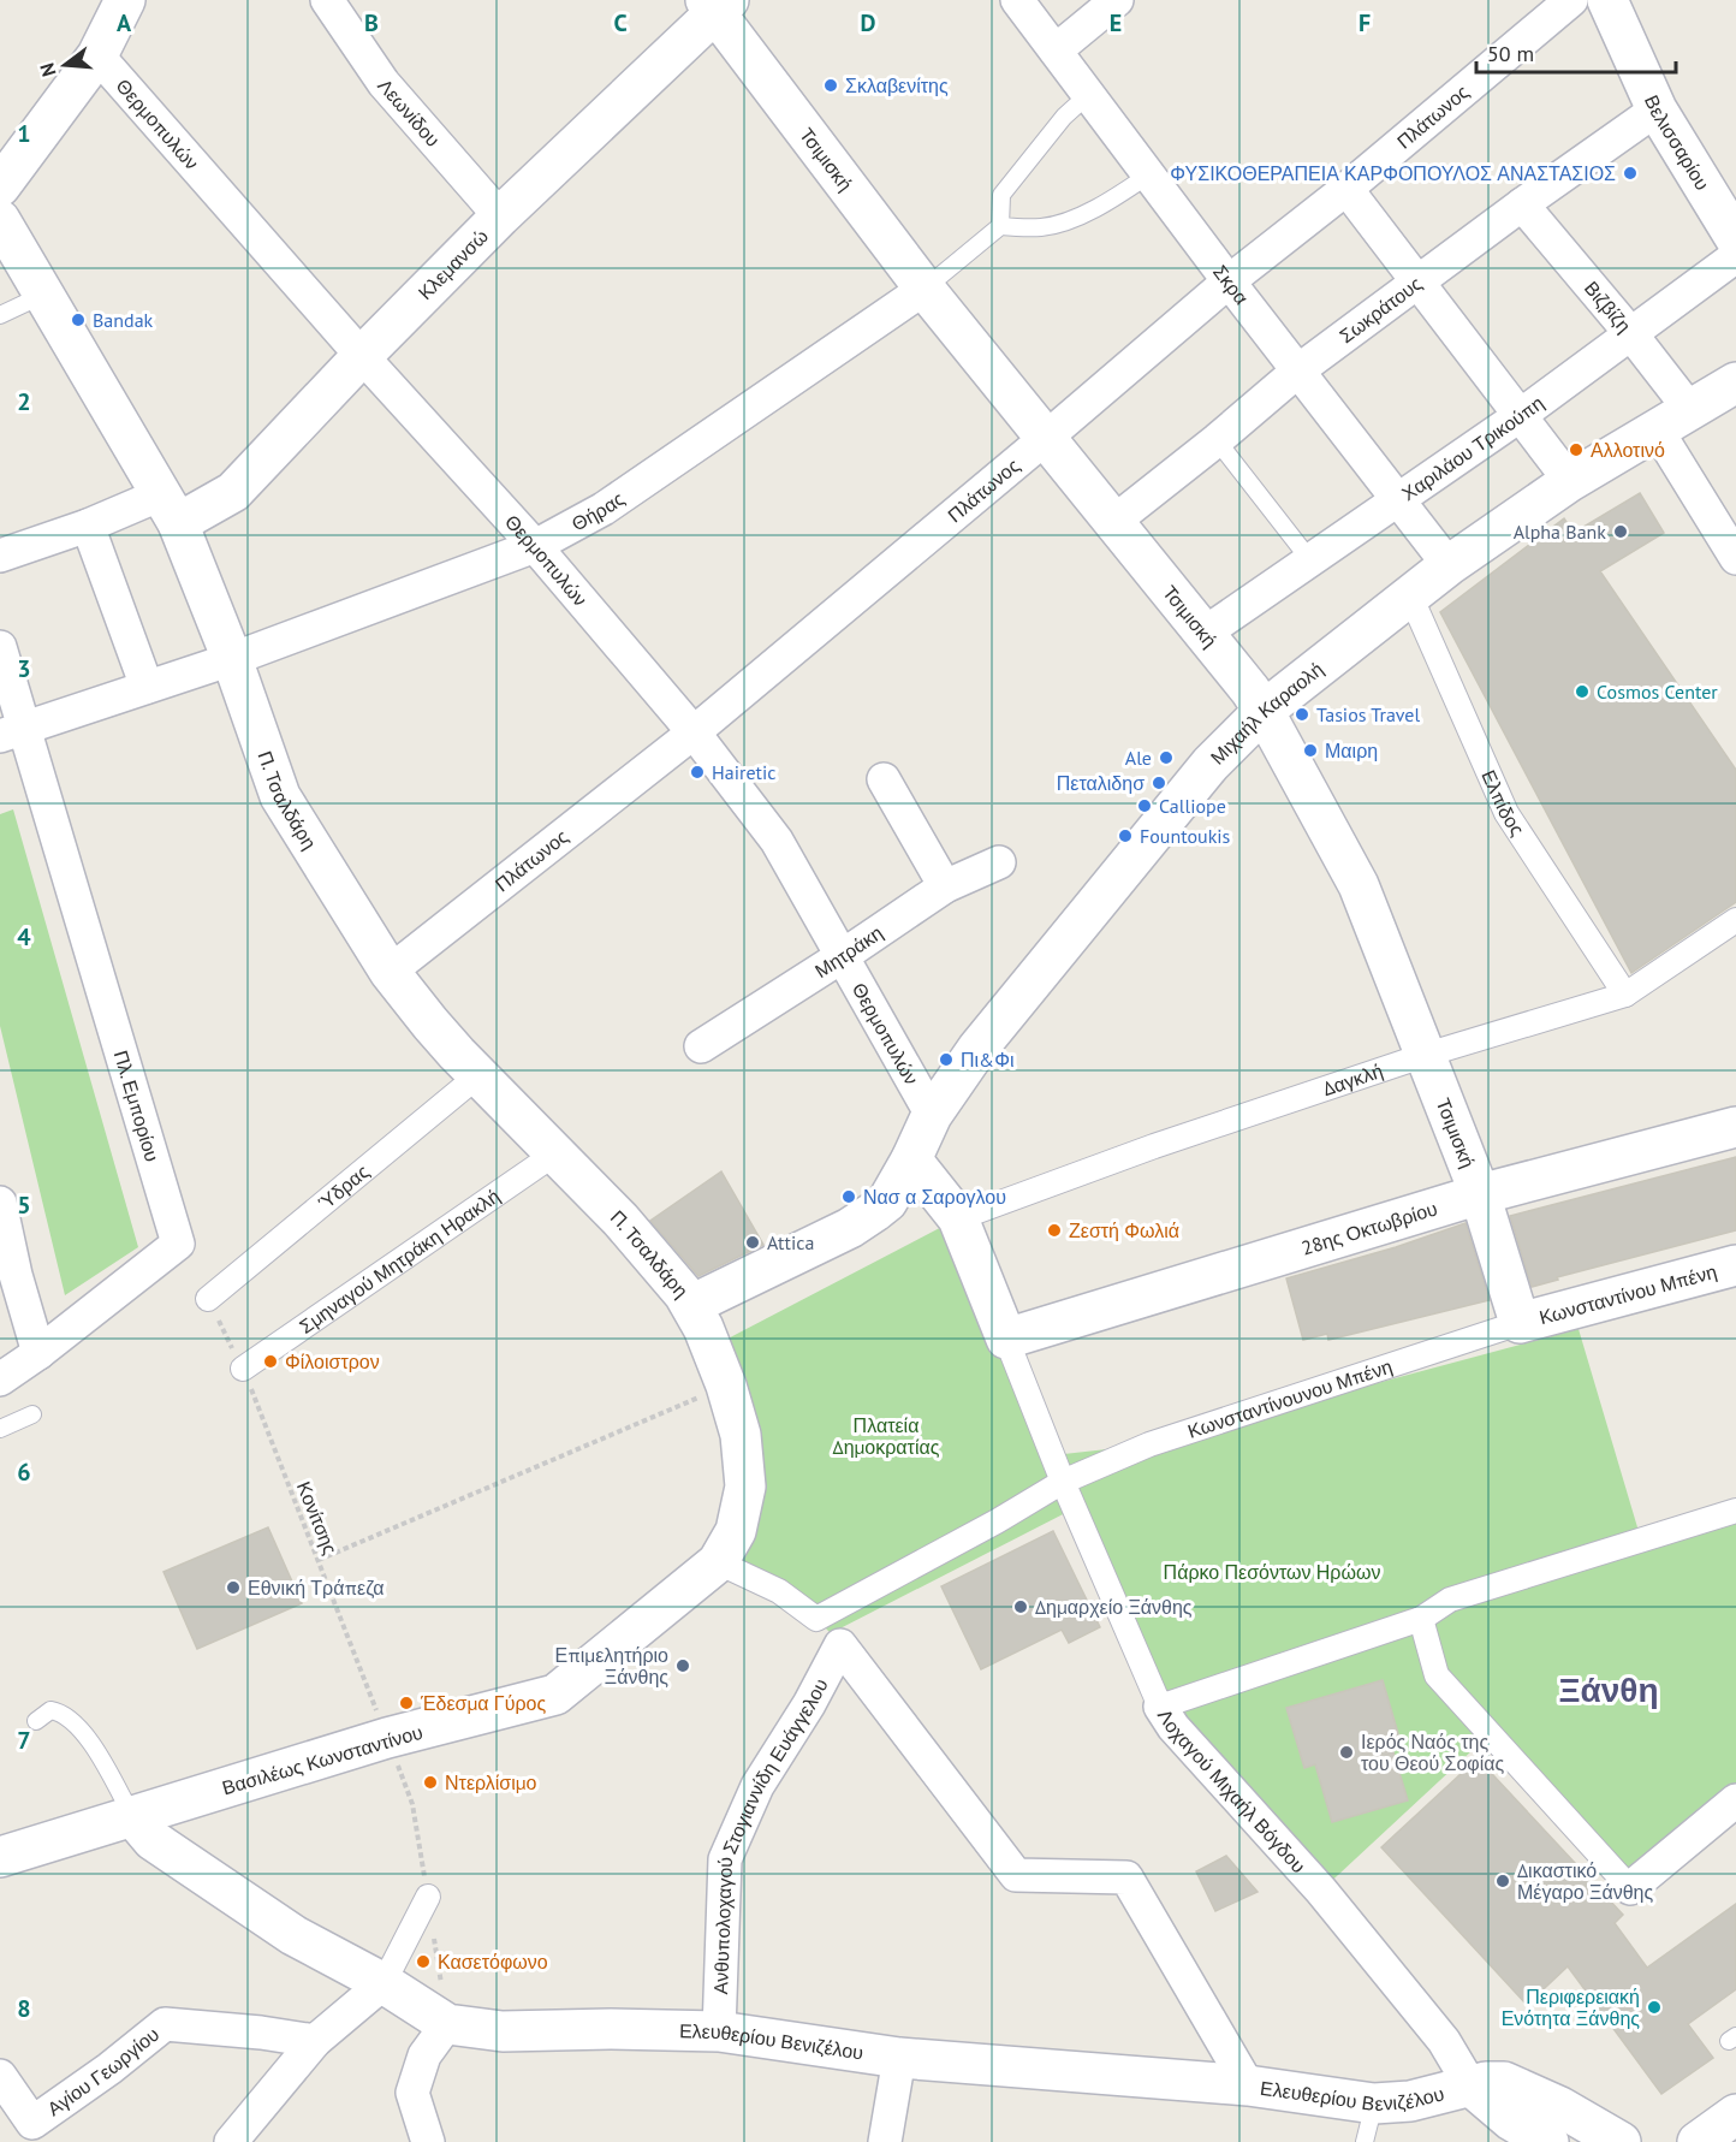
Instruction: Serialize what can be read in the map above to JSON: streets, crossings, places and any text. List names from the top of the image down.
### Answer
{
  "streets": {
    "street": [
      "Λεωνίδου",
      "Πλάτωνος",
      "Θερμοπυλών",
      "Βελισσαρίου",
      "Τσιμισκή",
      "Κλεμανσώ",
      "Σκρα",
      "Βιζβίζη",
      "Σωκράτους",
      "Χαριλάου Τρικούπη",
      "Θήρας",
      "Μιχαήλ Καραολή",
      "Π. Τσαλδάρη",
      "Ελπίδος",
      "Μητράκη",
      "Δαγκλή",
      "Πλ. Εμπορίου",
      "Ύδρας",
      "28ης Οκτωβρίου",
      "Σμηναγού Μητράκη Ηρακλή",
      "Κωνσταντίνου Μπένη",
      "Κωνσταντίνουνου Μπένη",
      "Βασιλέως Κωνσταντίνου",
      "Λοχαγού Μιχαήλ Βόγδου",
      "Ανθυπολοχαγού Στογιαννίδη Ευάγγελου",
      "Ελευθερίου Βενιζέλου",
      "Αγίου Γεωργίου"
    ],
    "path": ["Κονίτσης"]
  },
  "crossings": [
    ["Λεωνίδου", "Κλεμανσώ"],
    ["Πλάτωνος", "Θερμοπυλών"],
    ["Πλάτωνος", "Τσιμισκή"],
    ["Πλάτωνος", "Σκρα"],
    ["Πλάτωνος", "Π. Τσαλδάρη"],
    ["Θερμοπυλών", "Κλεμανσώ"],
    ["Θερμοπυλών", "Θήρας"],
    ["Θερμοπυλών", "Μιχαήλ Καραολή"],
    ["Θερμοπυλών", "Μητράκη"],
    ["Βελισσαρίου", "Σωκράτους"],
    ["Τσιμισκή", "Κλεμανσώ"],
    ["Τσιμισκή", "Σωκράτους"],
    ["Τσιμισκή", "Χαριλάου Τρικούπη"],
    ["Τσιμισκή", "Θήρας"],
    ["Τσιμισκή", "Μιχαήλ Καραολή"],
    ["Τσιμισκή", "Δαγκλή"],
    ["Τσιμισκή", "28ης Οκτωβρίου"],
    ["Τσιμισκή", "Κωνσταντίνου Μπένη"],
    ["Τσιμισκή", "Κωνσταντίνουνου Μπένη"],
    ["Κλεμανσώ", "Π. Τσαλδάρη"],
    ["Σκρα", "Σωκράτους"],
    ["Σκρα", "Χαριλάου Τρικούπη"],
    ["Σκρα", "Μιχαήλ Καραολή"],
    ["Βιζβίζη", "Σωκράτους"],
    ["Βιζβίζη", "Χαριλάου Τρικούπη"],
    ["Βιζβίζη", "Μιχαήλ Καραολή"],
    ["Θήρας", "Π. Τσαλδάρη"],
    ["Θήρας", "Πλ. Εμπορίου"],
    ["Μιχαήλ Καραολή", "Π. Τσαλδάρη"],
    ["Μιχαήλ Καραολή", "Ελπίδος"],
    ["Μιχαήλ Καραολή", "Βασιλέως Κωνσταντίνου"],
    ["Π. Τσαλδάρη", "Ύδρας"],
    ["Π. Τσαλδάρη", "Σμηναγού Μητράκη Ηρακλή"],
    ["Π. Τσαλδάρη", "Βασιλέως Κωνσταντίνου"],
    ["Ελπίδος", "Δαγκλή"],
    ["Ύδρας", "Κονίτσης"],
    ["28ης Οκτωβρίου", "Λοχαγού Μιχαήλ Βόγδου"],
    ["Σμηναγού Μητράκη Ηρακλή", "Κονίτσης"],
    ["Κωνσταντίνου Μπένη", "Κωνσταντίνουνου Μπένη"],
    ["Κωνσταντίνουνου Μπένη", "Λοχαγού Μιχαήλ Βόγδου"],
    ["Κονίτσης", "Βασιλέως Κωνσταντίνου"],
    ["Κονίτσης", "Ελευθερίου Βενιζέλου"],
    ["Βασιλέως Κωνσταντίνου", "Ελευθερίου Βενιζέλου"],
    ["Λοχαγού Μιχαήλ Βόγδου", "Ελευθερίου Βενιζέλου"],
    ["Ανθυπολοχαγού Στογιαννίδη Ευάγγελου", "Ελευθερίου Βενιζέλου"]
  ],
  "districts": ["Ξάνθη"],
  "parks": ["Πλατεία Δημοκρατίας", "Πάρκο Πεσόντων Ηρώων"],
  "places": [
    "Σκλαβενίτης",
    "ΦΥΣΙΚΟΘΕΡΑΠΕΙΑ ΚΑΡΦΟΠΟΥΛΟΣ ΑΝΑΣΤΑΣΙΟΣ",
    "Bandak",
    "Αλλοτινό",
    "Alpha Bank",
    "Cosmos Center",
    "Tasios Travel",
    "Μαιρη",
    "Ale",
    "Hairetic",
    "Πεταλιδησ",
    "Calliope",
    "Fountoukis",
    "Πι&Φι",
    "Νασ α Σαρογλου",
    "Ζεστή Φωλιά",
    "Attica",
    "Φίλοιστρον",
    "Εθνική Τράπεζα",
    "Δημαρχείο Ξάνθης",
    "Επιμελητήριο Ξάνθης",
    "Έδεσμα Γύρος",
    "Ιερός Ναός της του Θεού Σοφίας",
    "Ντερλίσιμο",
    "Δικαστικό Μέγαρο Ξάνθης",
    "Κασετόφωνο",
    "Περιφερειακή Ενότητα Ξάνθης"
  ],
  "scale_bar": "50 m",
  "north": "left",
  "grid": {
    "columns": [
      "A",
      "B",
      "C",
      "D",
      "E",
      "F"
    ],
    "rows": [
      "1",
      "2",
      "3",
      "4",
      "5",
      "6",
      "7",
      "8"
    ]
  }
}
